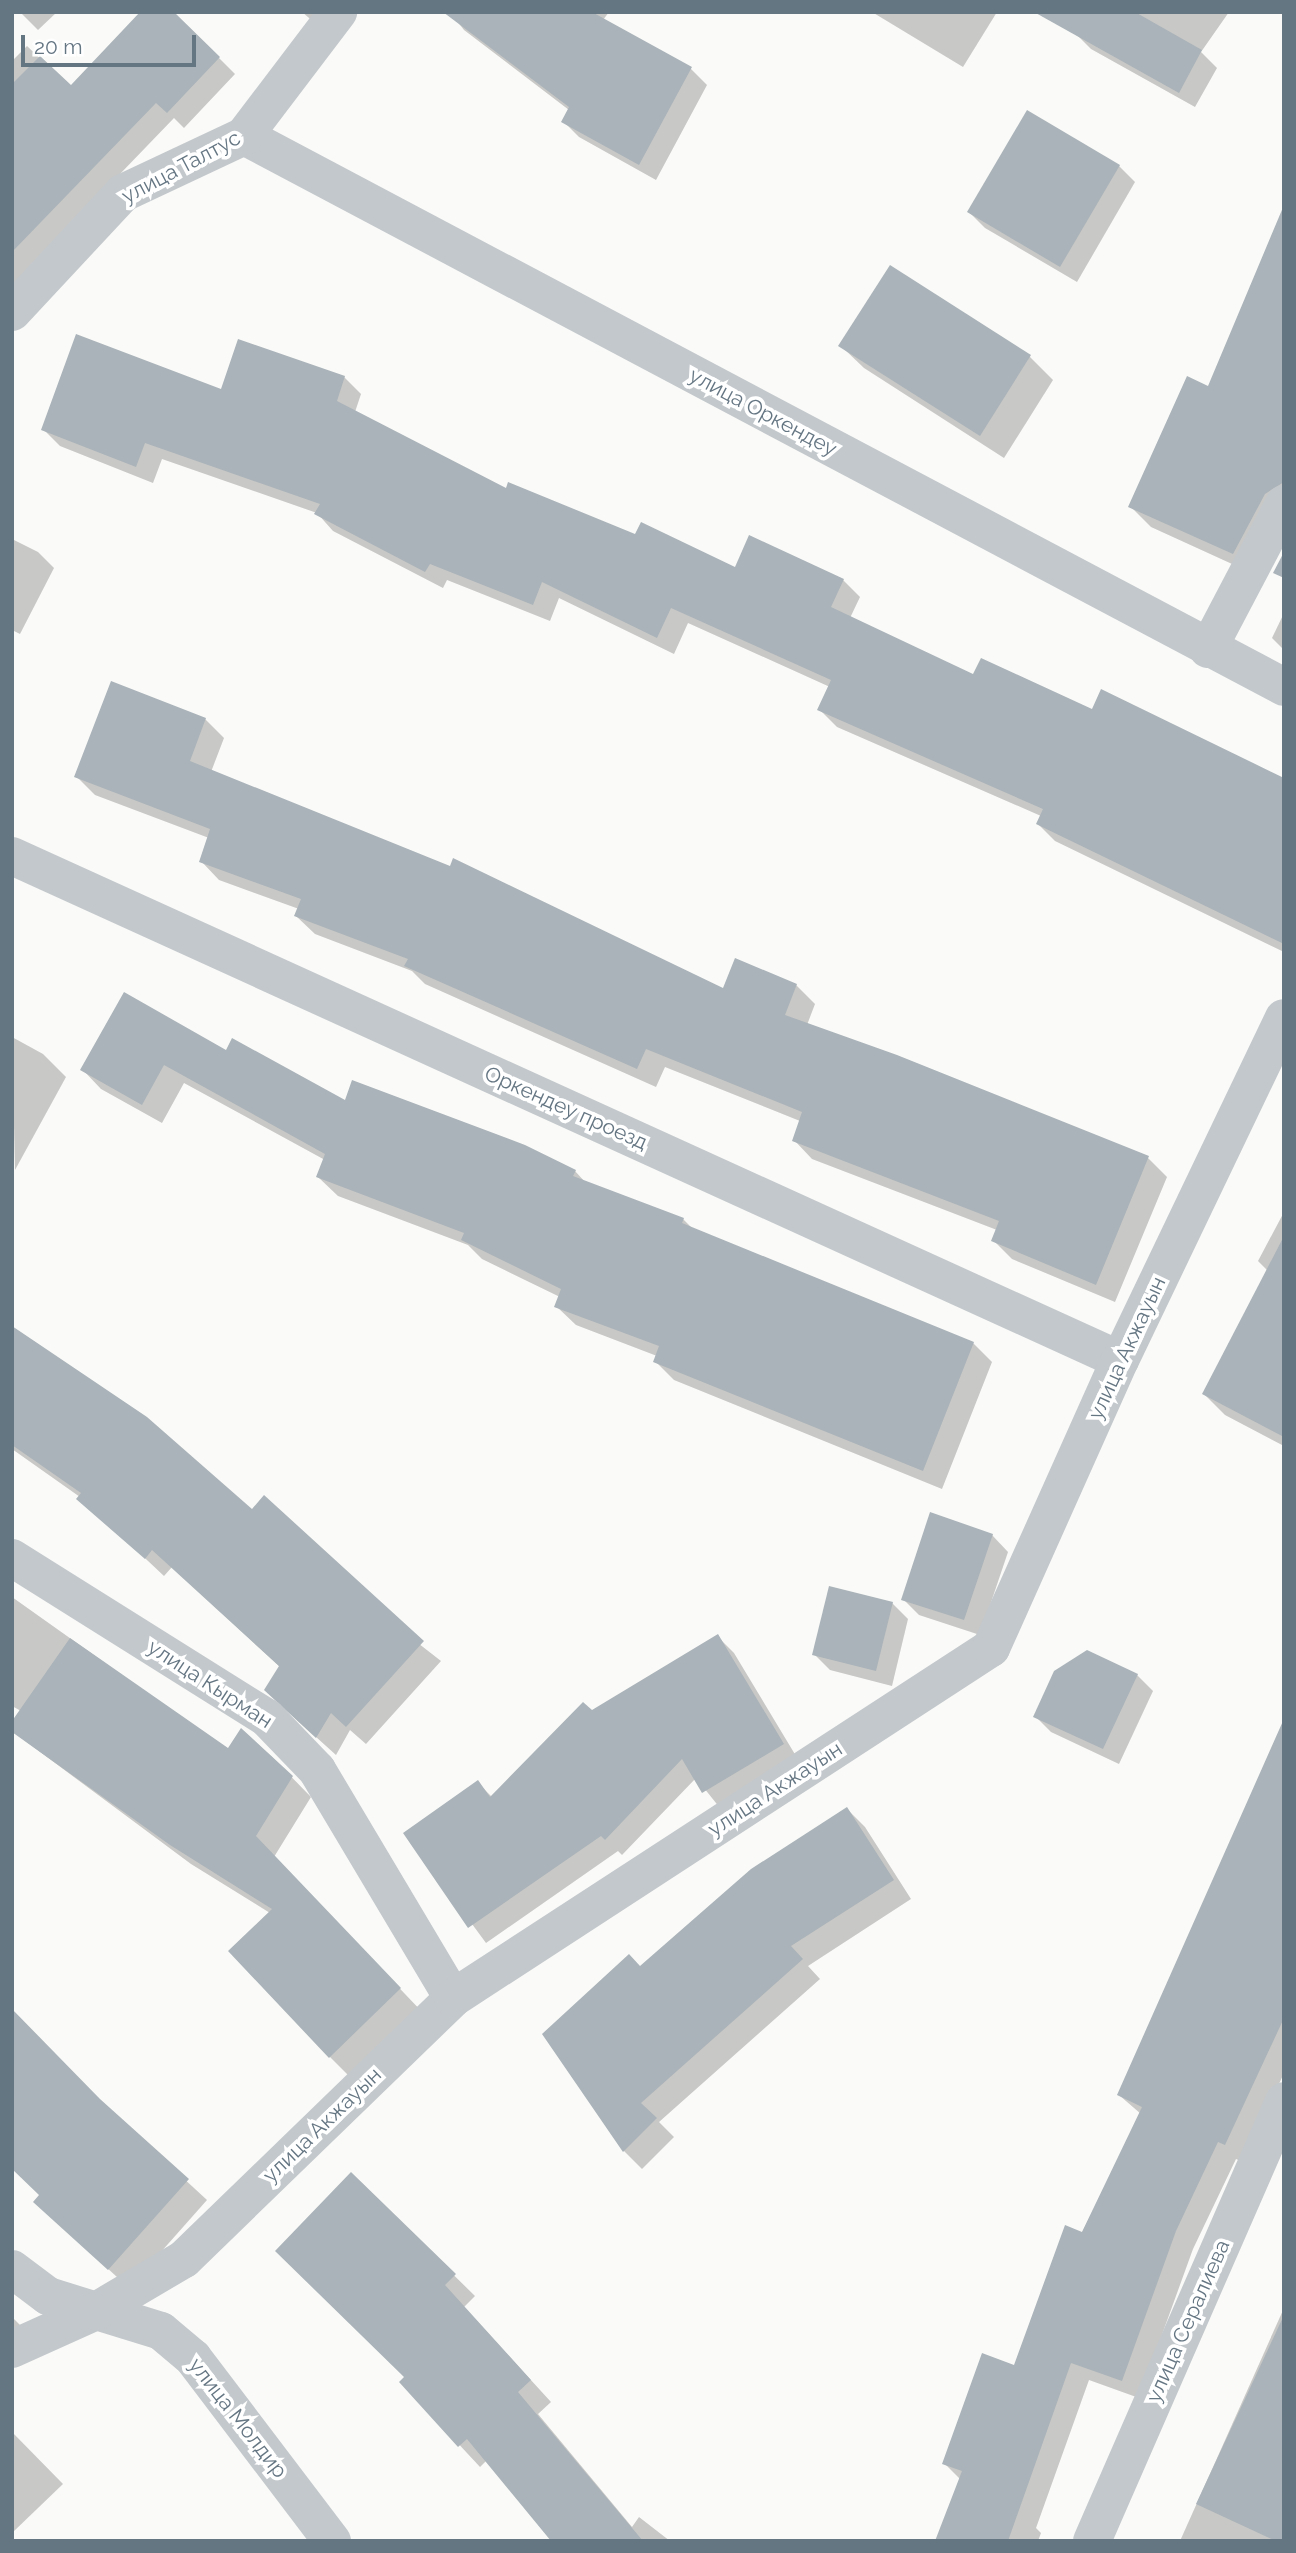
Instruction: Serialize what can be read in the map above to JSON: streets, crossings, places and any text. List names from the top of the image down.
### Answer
{
  "streets": {
    "street": [
      "улица Талтус",
      "улица Оркендеу",
      "Оркендеу проезд",
      "улица Акжауын",
      "улица Кырман",
      "улица Сералиева",
      "улица Молдир"
    ]
  },
  "crossings": [
    ["улица Талтус", "улица Оркендеу"],
    ["Оркендеу проезд", "улица Акжауын"],
    ["улица Акжауын", "улица Кырман"],
    ["улица Акжауын", "улица Молдир"]
  ],
  "scale_bar": "20 m"
}
